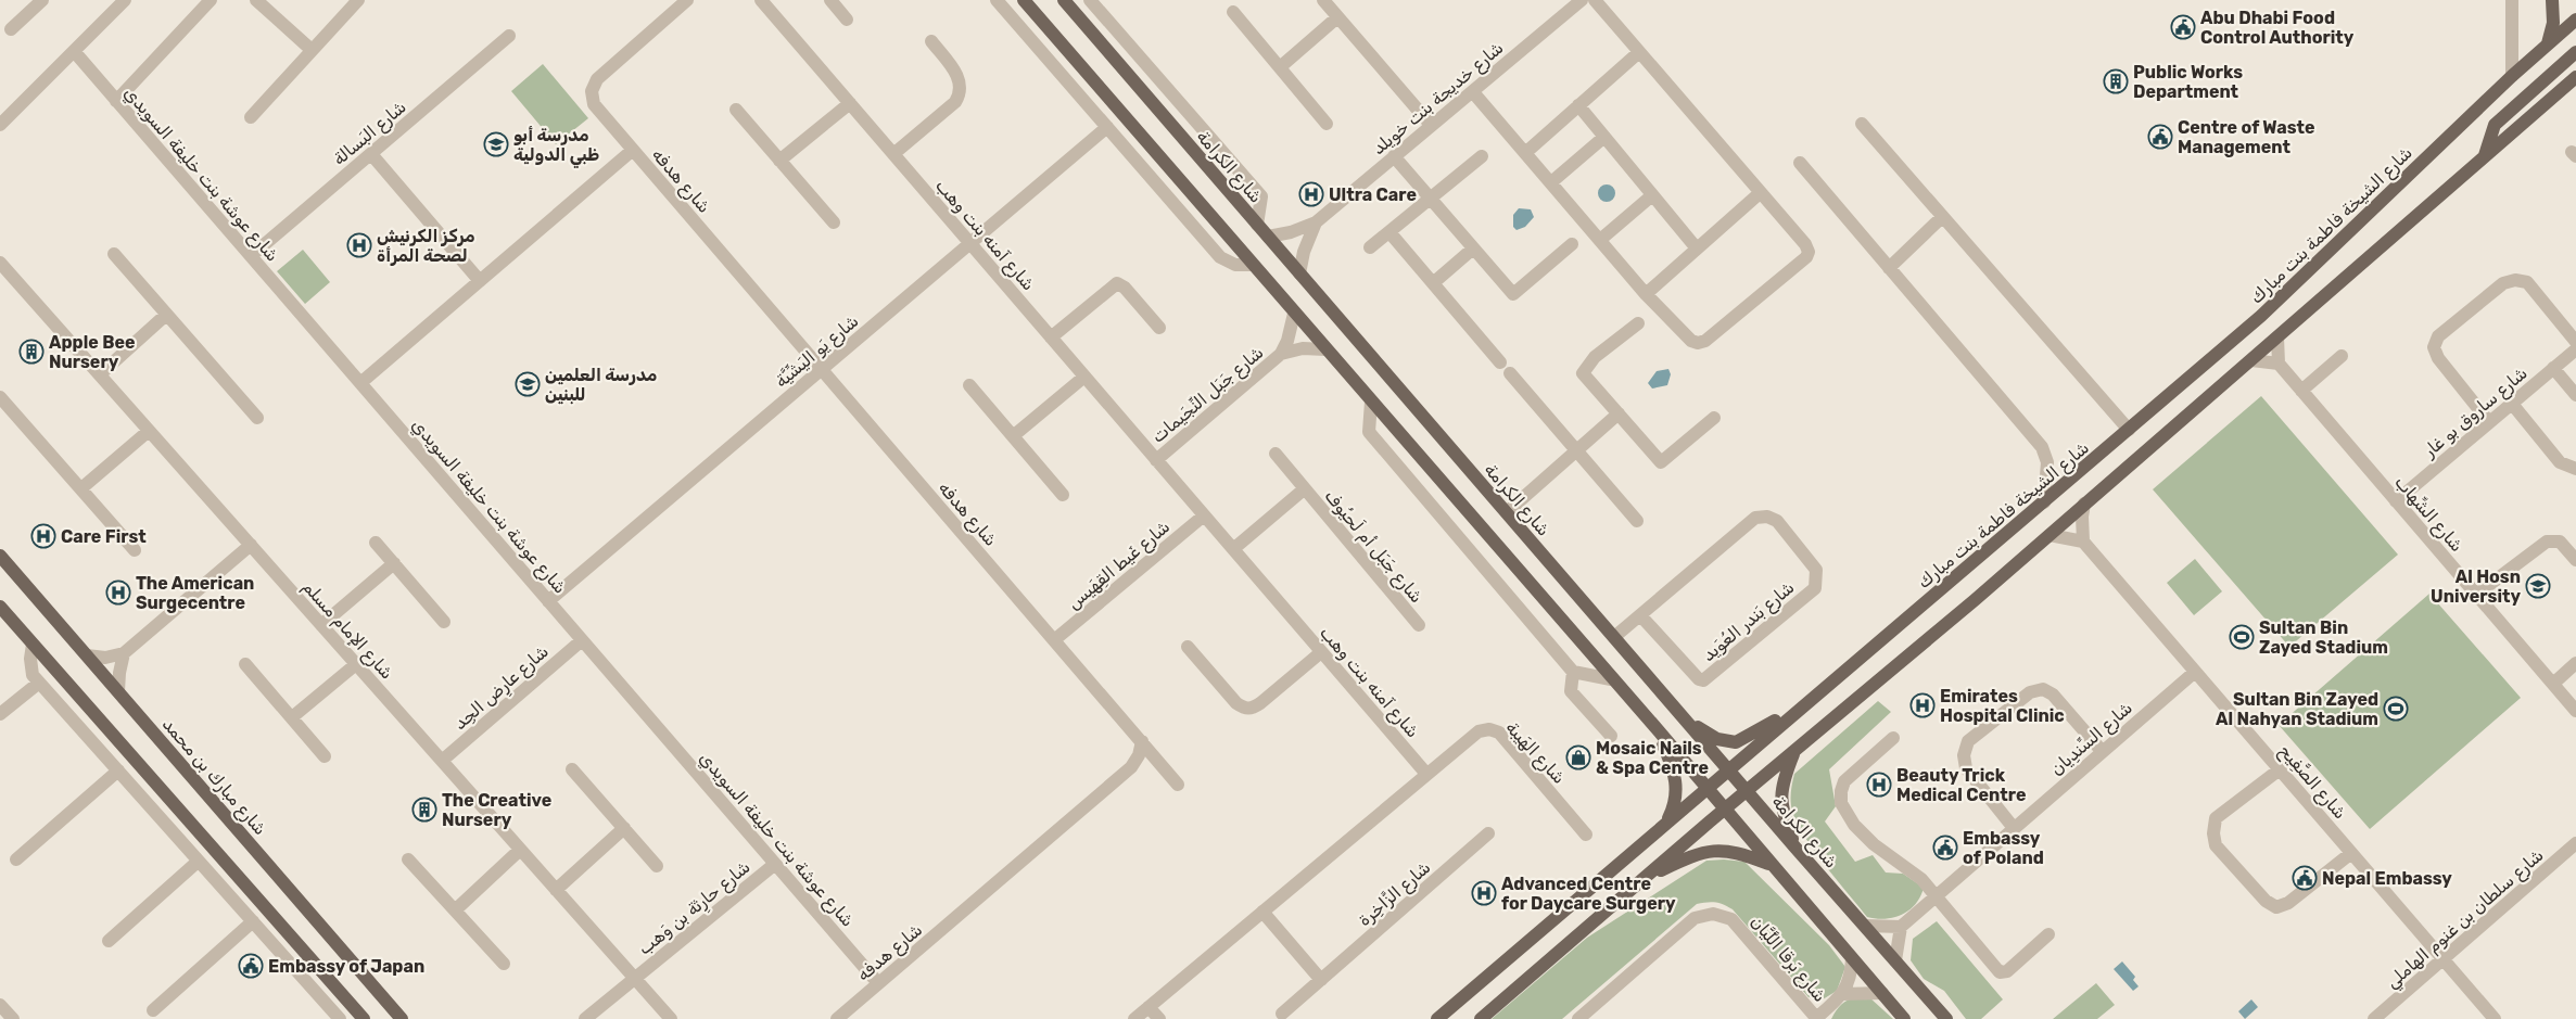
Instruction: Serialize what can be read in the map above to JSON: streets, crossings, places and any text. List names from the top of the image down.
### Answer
{
  "streets": {
    "main road": ["شارع الكرامة", "شارع الشيخة فاطمة بنت مبارك", "شارع مبارك بن محمد"],
    "street": [
      "شارع خديجة بنت خويلد",
      "شارع البَسالة",
      "شارع عوشة بنت خليفة السويدي",
      "شارع هدفه",
      "شارع آمنه بنت وهب",
      "شارع يَو اليَشِّيَّة",
      "شارع جَبَل النِّجَيمات",
      "شارع ساروق بو غار",
      "شارع الشِّهاب",
      "شارع جَبَل أم لَحيُوف",
      "شارع غَيط القِهَيس",
      "شارع بَندر العُوَيد",
      "شارع الإمام مسلم",
      "شارع عارِض الجِد",
      "شارع السِّندِيان",
      "شارع الهَيبة",
      "شارع الصَّفِيح",
      "شارع الزَّاخِرة",
      "شارع حارِثة بن وَهب",
      "شارع سلطان بن غنوم الهاملي",
      "شارع بَرقا اللَّيَّان"
    ]
  },
  "crossings": [
    ["شارع خديجة بنت خويلد", "شارع الكرامة"],
    ["شارع البَسالة", "شارع عوشة بنت خليفة السويدي"],
    ["شارع الكرامة", "شارع الشيخة فاطمة بنت مبارك"],
    ["شارع الكرامة", "شارع بَندر العُوَيد"],
    ["شارع عوشة بنت خليفة السويدي", "شارع هدفه"],
    ["شارع عوشة بنت خليفة السويدي", "شارع يَو اليَشِّيَّة"],
    ["شارع عوشة بنت خليفة السويدي", "شارع عارِض الجِد"],
    ["شارع عوشة بنت خليفة السويدي", "شارع حارِثة بن وَهب"],
    ["شارع هدفه", "شارع يَو اليَشِّيَّة"],
    ["شارع هدفه", "شارع غَيط القِهَيس"],
    ["شارع آمنه بنت وهب", "شارع يَو اليَشِّيَّة"],
    ["شارع آمنه بنت وهب", "شارع جَبَل النِّجَيمات"],
    ["شارع آمنه بنت وهب", "شارع جَبَل أم لَحيُوف"],
    ["شارع آمنه بنت وهب", "شارع غَيط القِهَيس"],
    ["شارع آمنه بنت وهب", "شارع الهَيبة"],
    ["شارع ساروق بو غار", "شارع الشِّهاب"],
    ["شارع الإمام مسلم", "شارع عارِض الجِد"],
    ["شارع الإمام مسلم", "شارع حارِثة بن وَهب"],
    ["شارع السِّندِيان", "شارع الصَّفِيح"],
    ["شارع الصَّفِيح", "شارع سلطان بن غنوم الهاملي"]
  ],
  "places": {
    "public building": [
      "Abu Dhabi Food Control Authority",
      "Centre of Waste Management",
      "Embassy of Poland",
      "Nepal Embassy",
      "Embassy of Japan"
    ],
    "building": ["Public Works Department", "Apple Bee Nursery", "The Creative Nursery"],
    "school or university": ["مدرسة أبو ظبي الدولية", "مدرسة العلمين للبنين", "Al Hosn University"],
    "hospital": [
      "Ultra Care",
      "مركز الكرنيش لصحة المرأة",
      "Care First",
      "The American Surgecentre",
      "Emirates Hospital Clinic",
      "Beauty Trick Medical Centre",
      "Advanced Centre for Daycare Surgery"
    ],
    "sports": ["Sultan Bin Zayed Stadium", "Sultan Bin Zayed Al Nahyan Stadium"],
    "shop": ["Mosaic Nails & Spa Centre"]
  }
}
